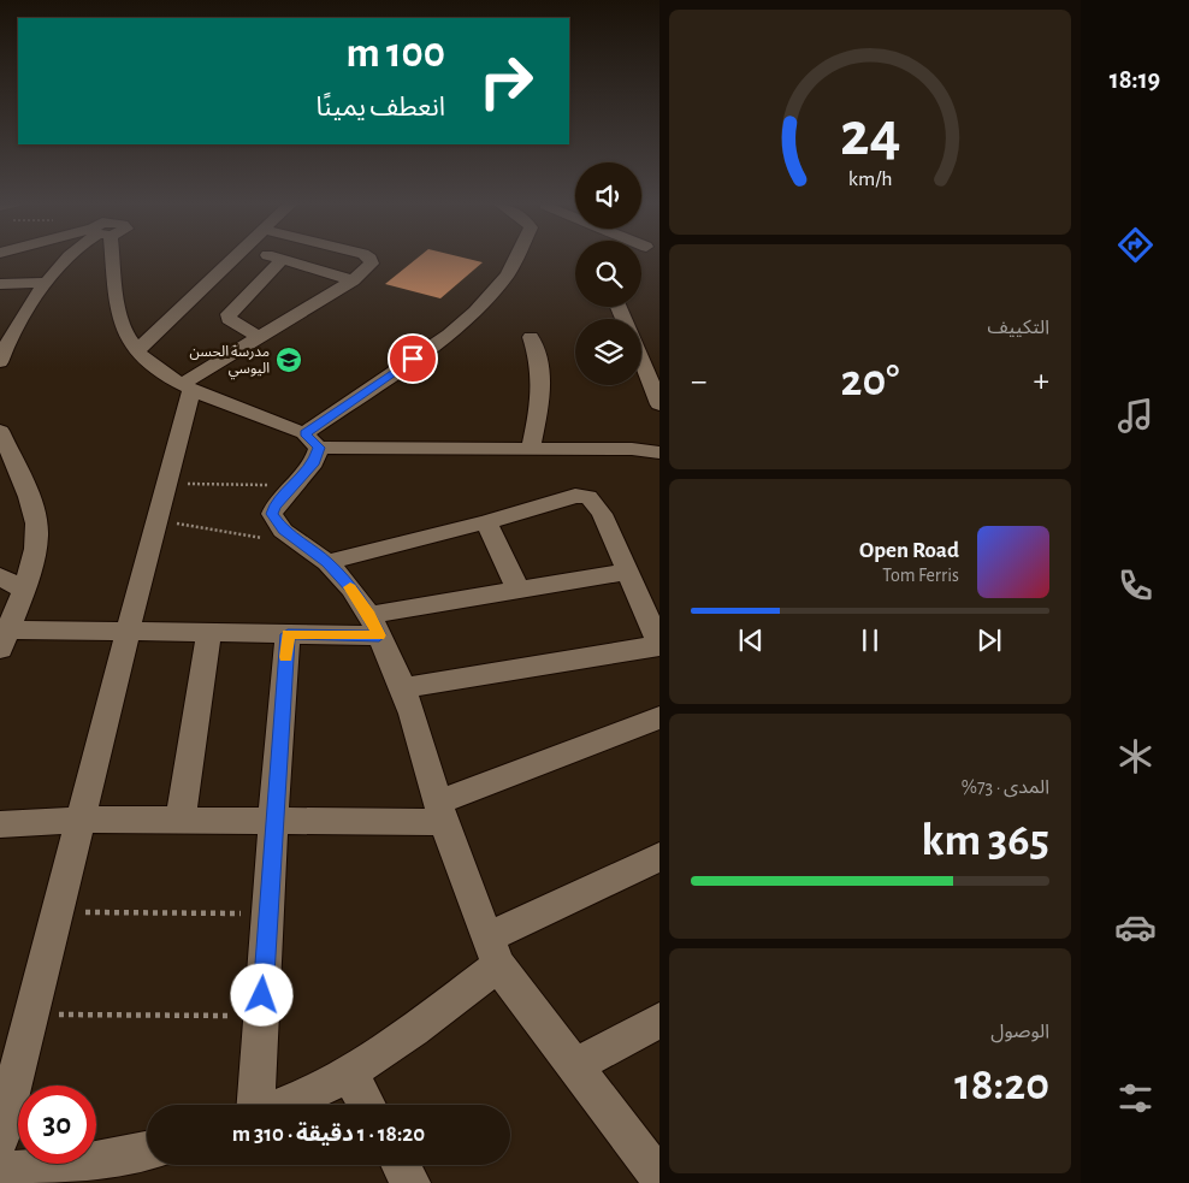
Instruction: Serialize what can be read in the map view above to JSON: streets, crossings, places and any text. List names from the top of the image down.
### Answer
{
  "places": {
    "school or university": ["مدرسة الحسن اليوسي"]
  },
  "page": {
    "tabs": "18:19",
    "turn": ["100 m", "انعطف يمينًا"],
    "tile": [
      "التكييف",
      ["المدى · 73%", "365 km"],
      ["الوصول", "18:20"]
    ],
    "heat": ["−", "20°", "+"],
    "song": ["Open Road", "Tom Ferris"],
    "limit": "30",
    "trip": "18:20 · 1 دقيقة · 310 m",
    "gauge": ["24", "km/h"]
  }
}
